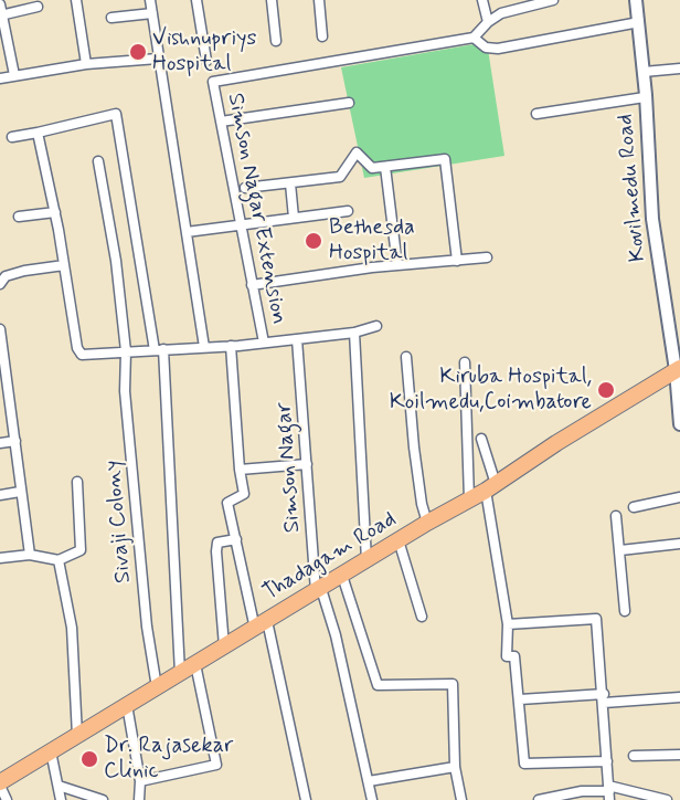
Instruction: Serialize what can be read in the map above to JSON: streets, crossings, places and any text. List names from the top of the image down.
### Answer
{
  "streets": {
    "main road": ["Thadagam Road"],
    "street": [
      "Kovilmedu Road",
      "Simson Nagar Extension",
      "Simson Nagar",
      "Sivaji Colony"
    ]
  },
  "crossings": [
    ["Kovilmedu Road", "Thadagam Road"],
    ["Simson Nagar", "Thadagam Road"],
    ["Sivaji Colony", "Thadagam Road"]
  ],
  "places": [
    "Vishnupriys Hospital",
    "Bethesda Hospital",
    "Kiruba Hospital, Koilmedu,Coimbatore",
    "Dr. Rajasekar Clinic"
  ]
}
